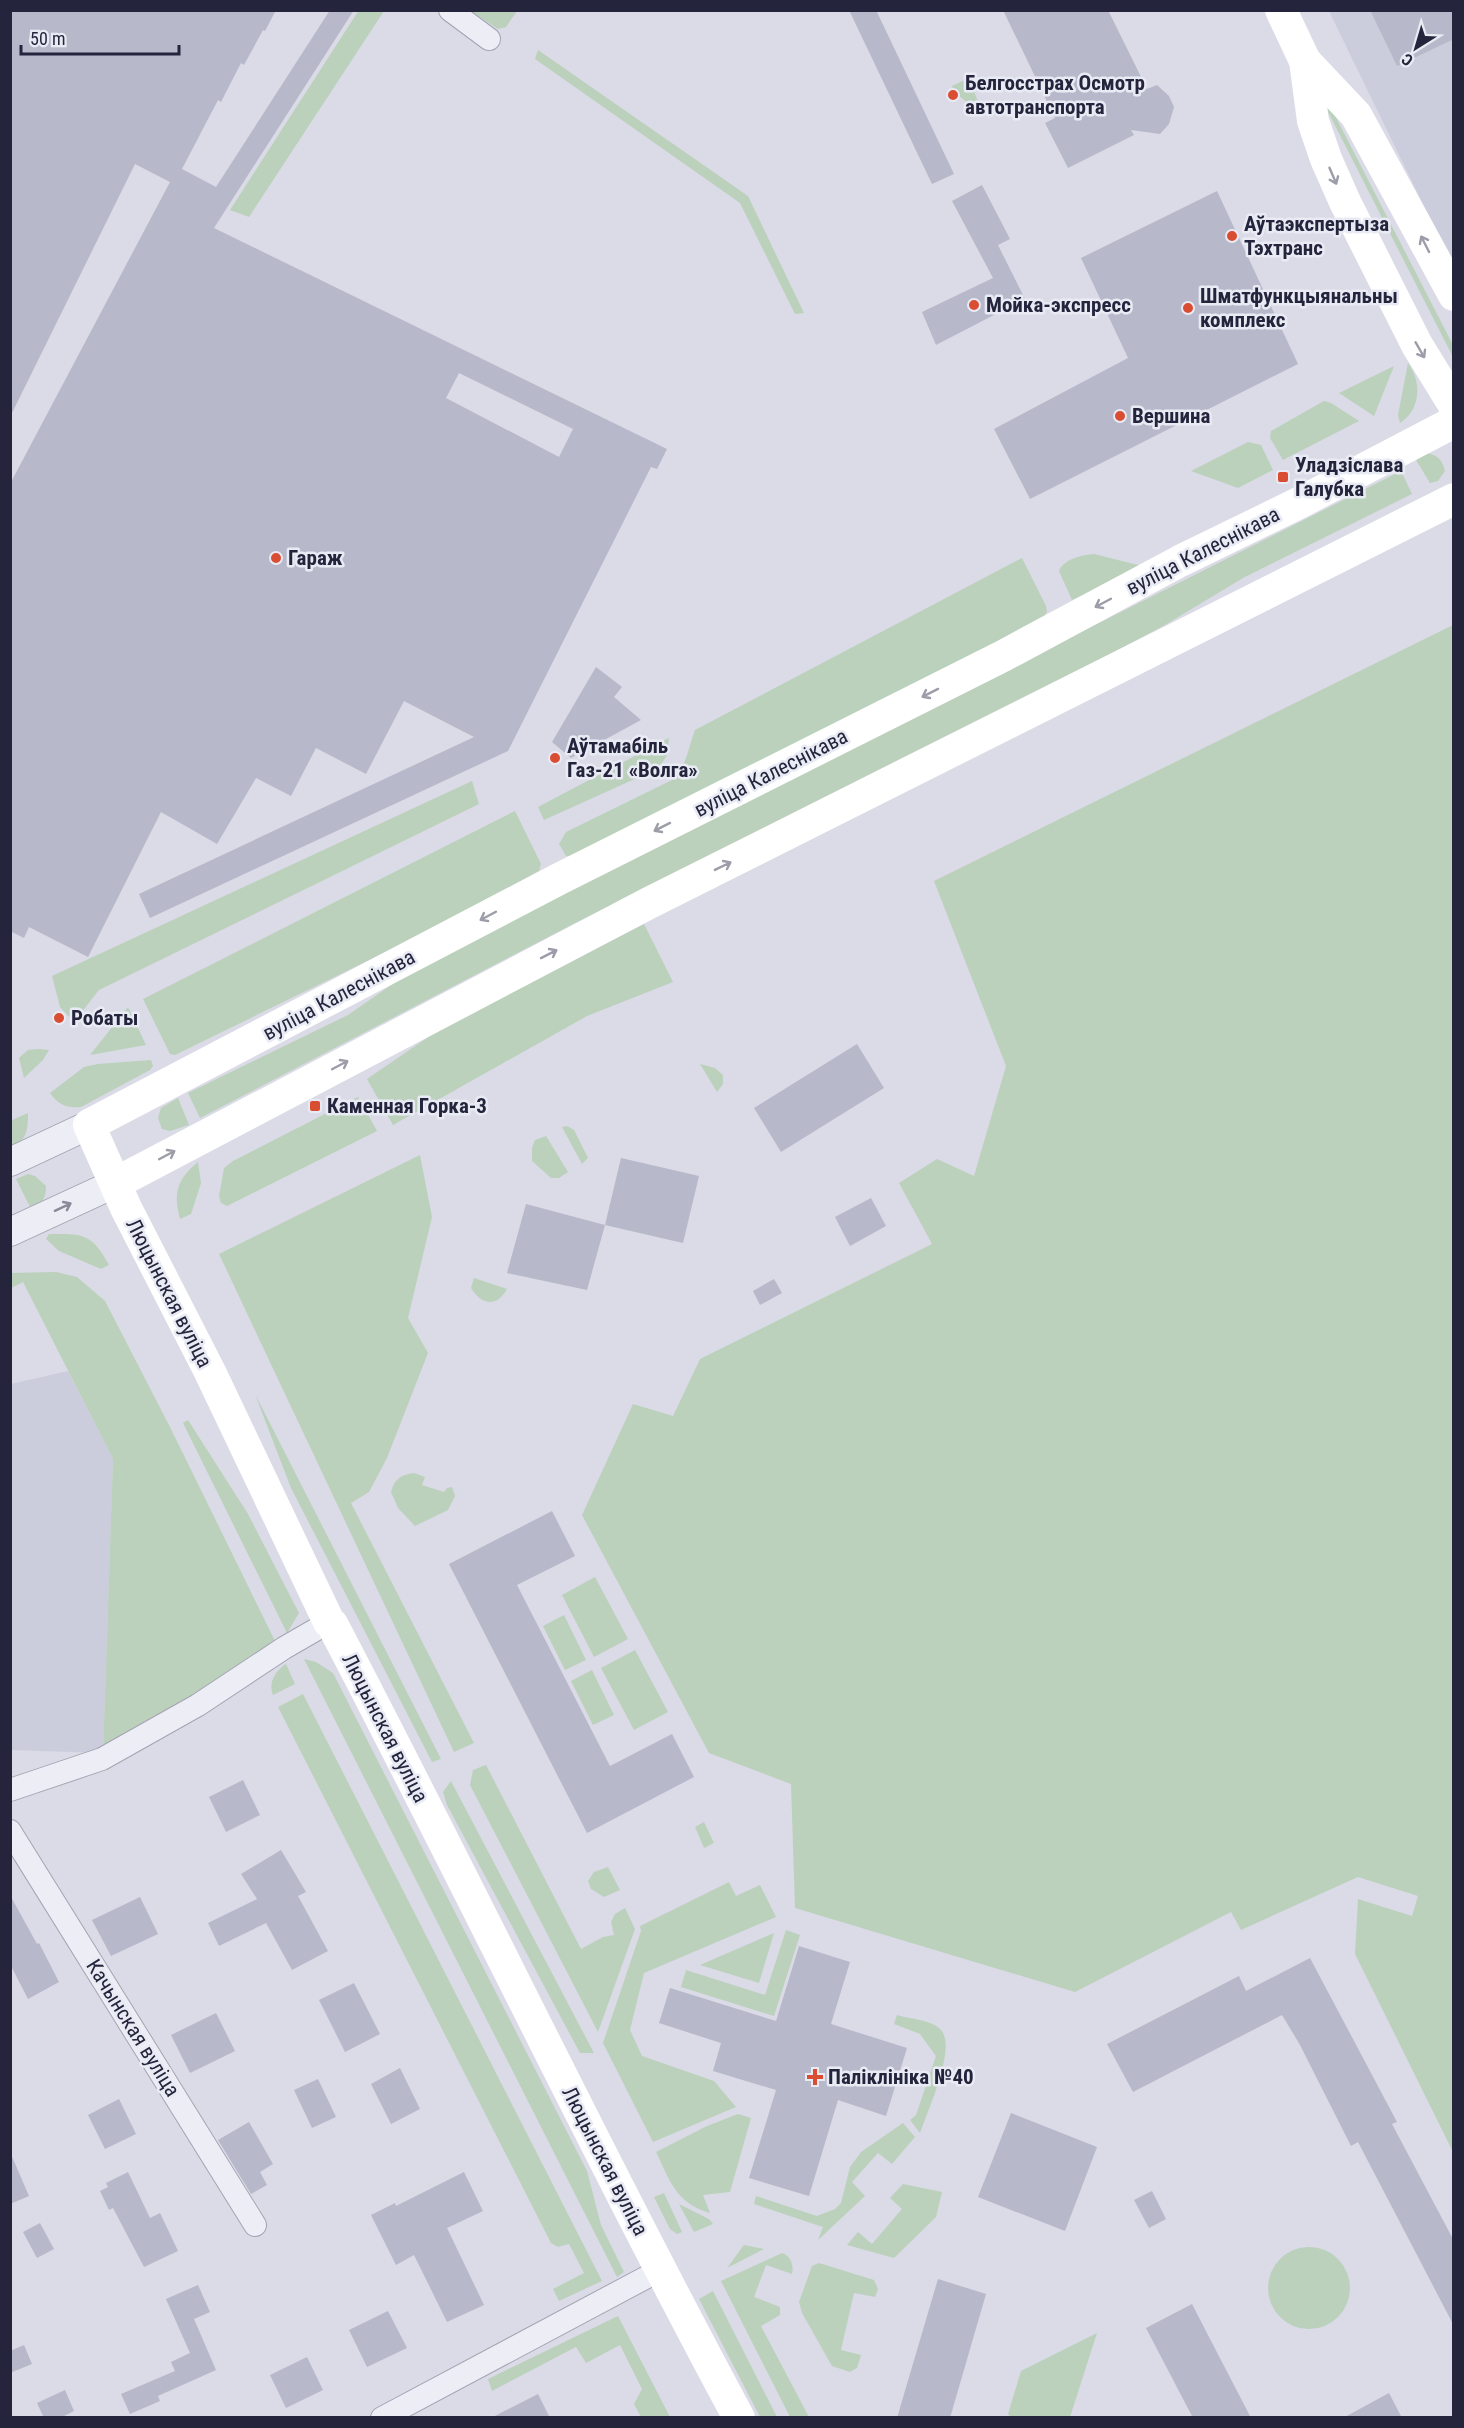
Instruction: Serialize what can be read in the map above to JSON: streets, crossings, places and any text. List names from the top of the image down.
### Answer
{
  "streets": {
    "main road": ["вуліца Калеснікава", "Люцынская вуліца"],
    "street": ["Качынская вуліца"]
  },
  "places": {
    "other": [
      "Белгосстрах Осмотр автотранспорта",
      "Аўтаэкспертыза Тэхтранс",
      "Мойка-экспресс",
      "Шматфункцыянальны комплекс",
      "Вершина",
      "Гараж",
      "Аўтамабіль Газ-21 «Волга»",
      "Робаты"
    ],
    "transit": ["Уладзіслава Галубка", "Каменная Горка-3"],
    "health": ["Паліклініка №40"]
  },
  "scale_bar": "50 m",
  "north": "bottom left"
}
